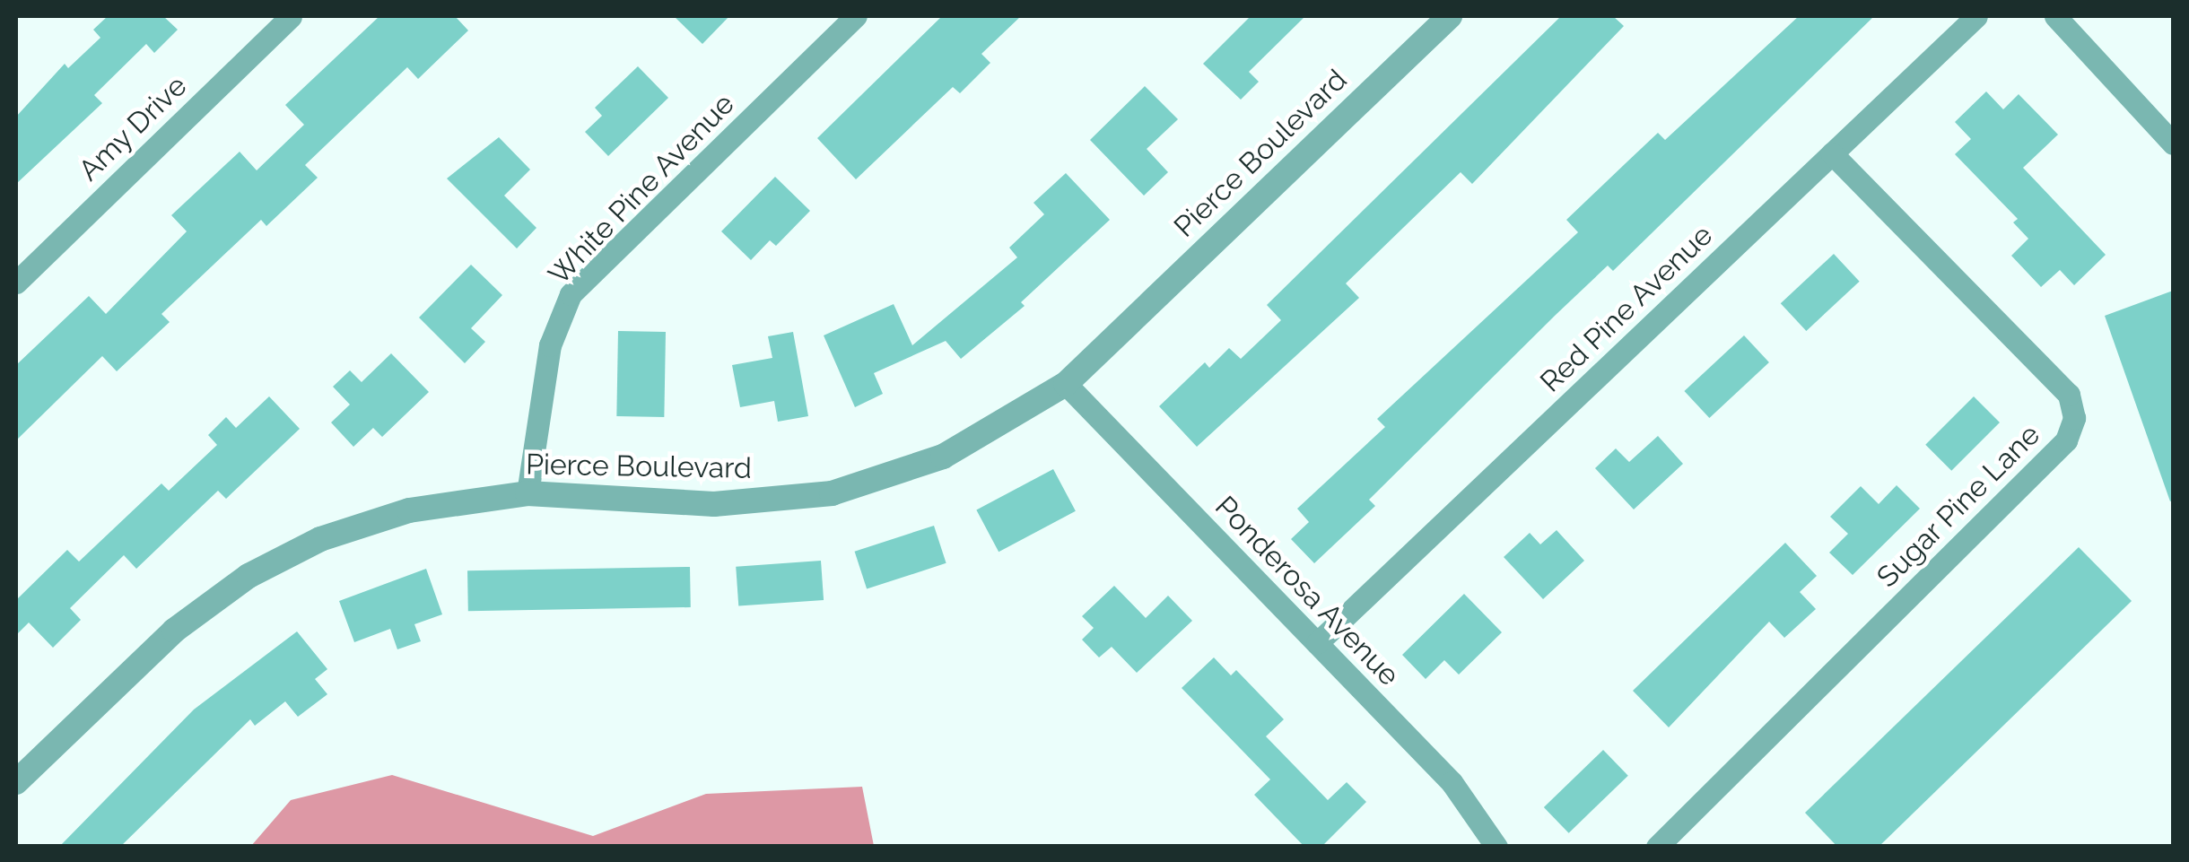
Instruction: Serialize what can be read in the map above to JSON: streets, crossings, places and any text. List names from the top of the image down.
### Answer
{
  "streets": {
    "street": [
      "Amy Drive",
      "Pierce Boulevard",
      "White Pine Avenue",
      "Red Pine Avenue",
      "Sugar Pine Lane",
      "Ponderosa Avenue"
    ]
  },
  "crossings": [
    ["Pierce Boulevard", "White Pine Avenue"],
    ["Pierce Boulevard", "Ponderosa Avenue"],
    ["Red Pine Avenue", "Sugar Pine Lane"],
    ["Red Pine Avenue", "Ponderosa Avenue"]
  ]
}
